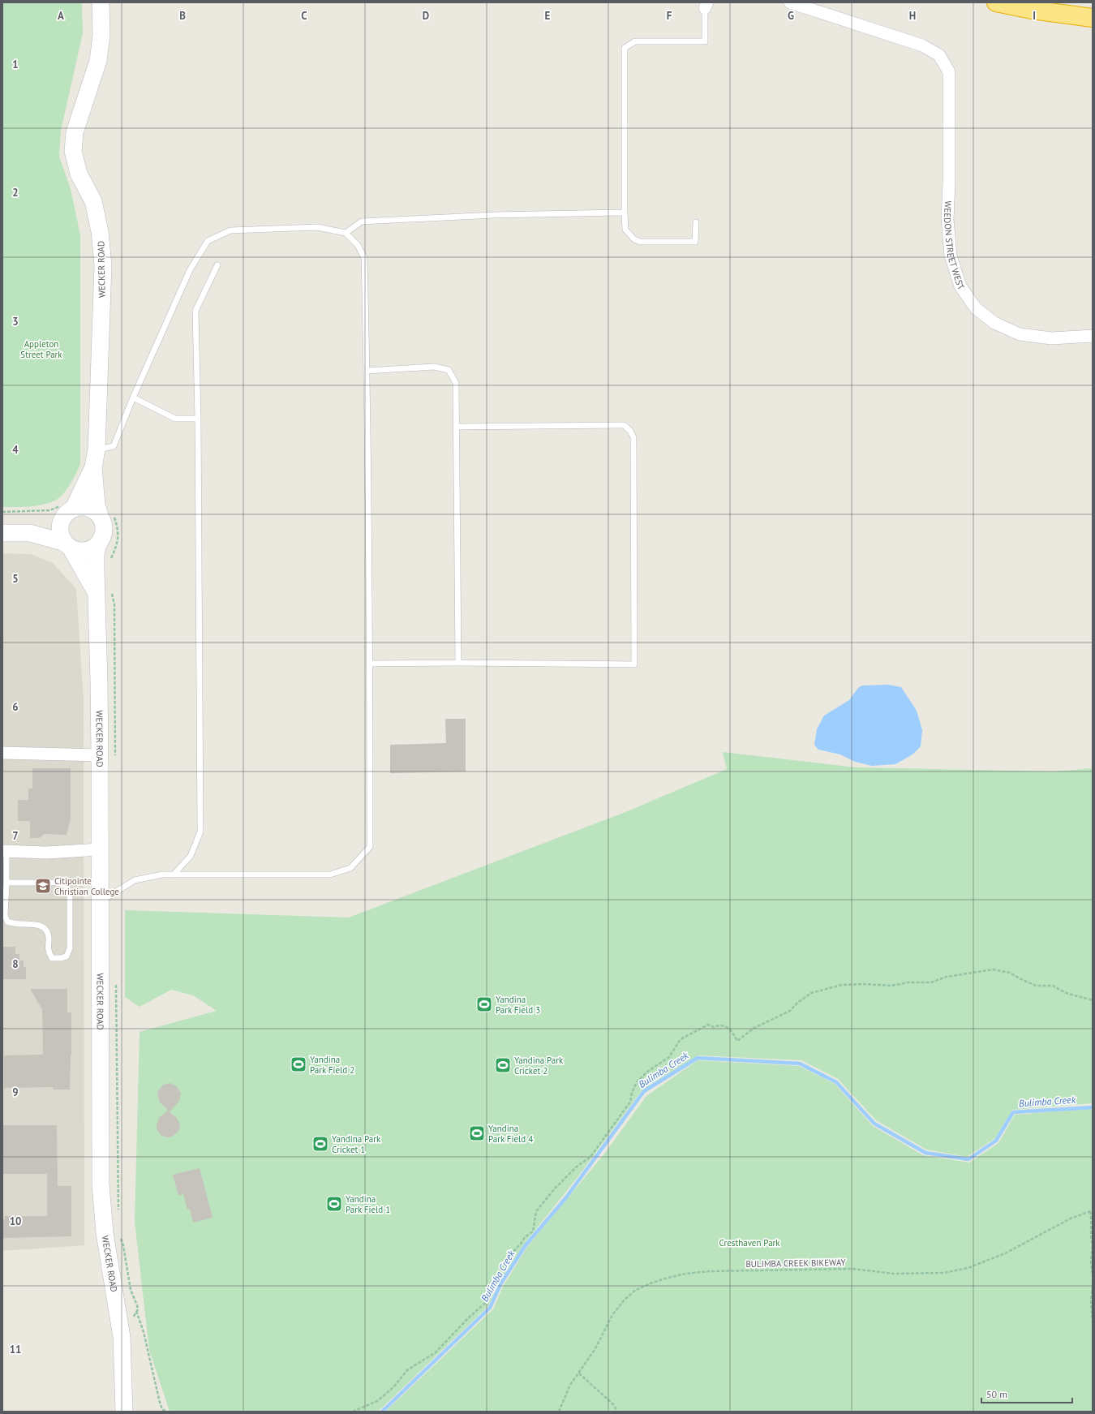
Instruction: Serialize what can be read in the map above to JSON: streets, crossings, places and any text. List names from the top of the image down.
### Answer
{
  "streets": {
    "street": ["WEEDON STREET WEST", "WECKER ROAD"],
    "path": ["BULIMBA CREEK BIKEWAY"]
  },
  "water": ["Bulimba Creek"],
  "parks": ["Appleton Street Park", "Cresthaven Park"],
  "places": {
    "school or university": ["Citipointe Christian College"],
    "sports": [
      "Yandina Park Field 3",
      "Yandina Park Field 2",
      "Yandina Park Cricket 2",
      "Yandina Park Field 4",
      "Yandina Park Cricket 1",
      "Yandina Park Field 1"
    ]
  },
  "scale_bar": "50 m",
  "grid": {
    "columns": [
      "A",
      "B",
      "C",
      "D",
      "E",
      "F",
      "G",
      "H",
      "I"
    ],
    "rows": [
      "1",
      "2",
      "3",
      "4",
      "5",
      "6",
      "7",
      "8",
      "9",
      "10",
      "11"
    ]
  }
}
